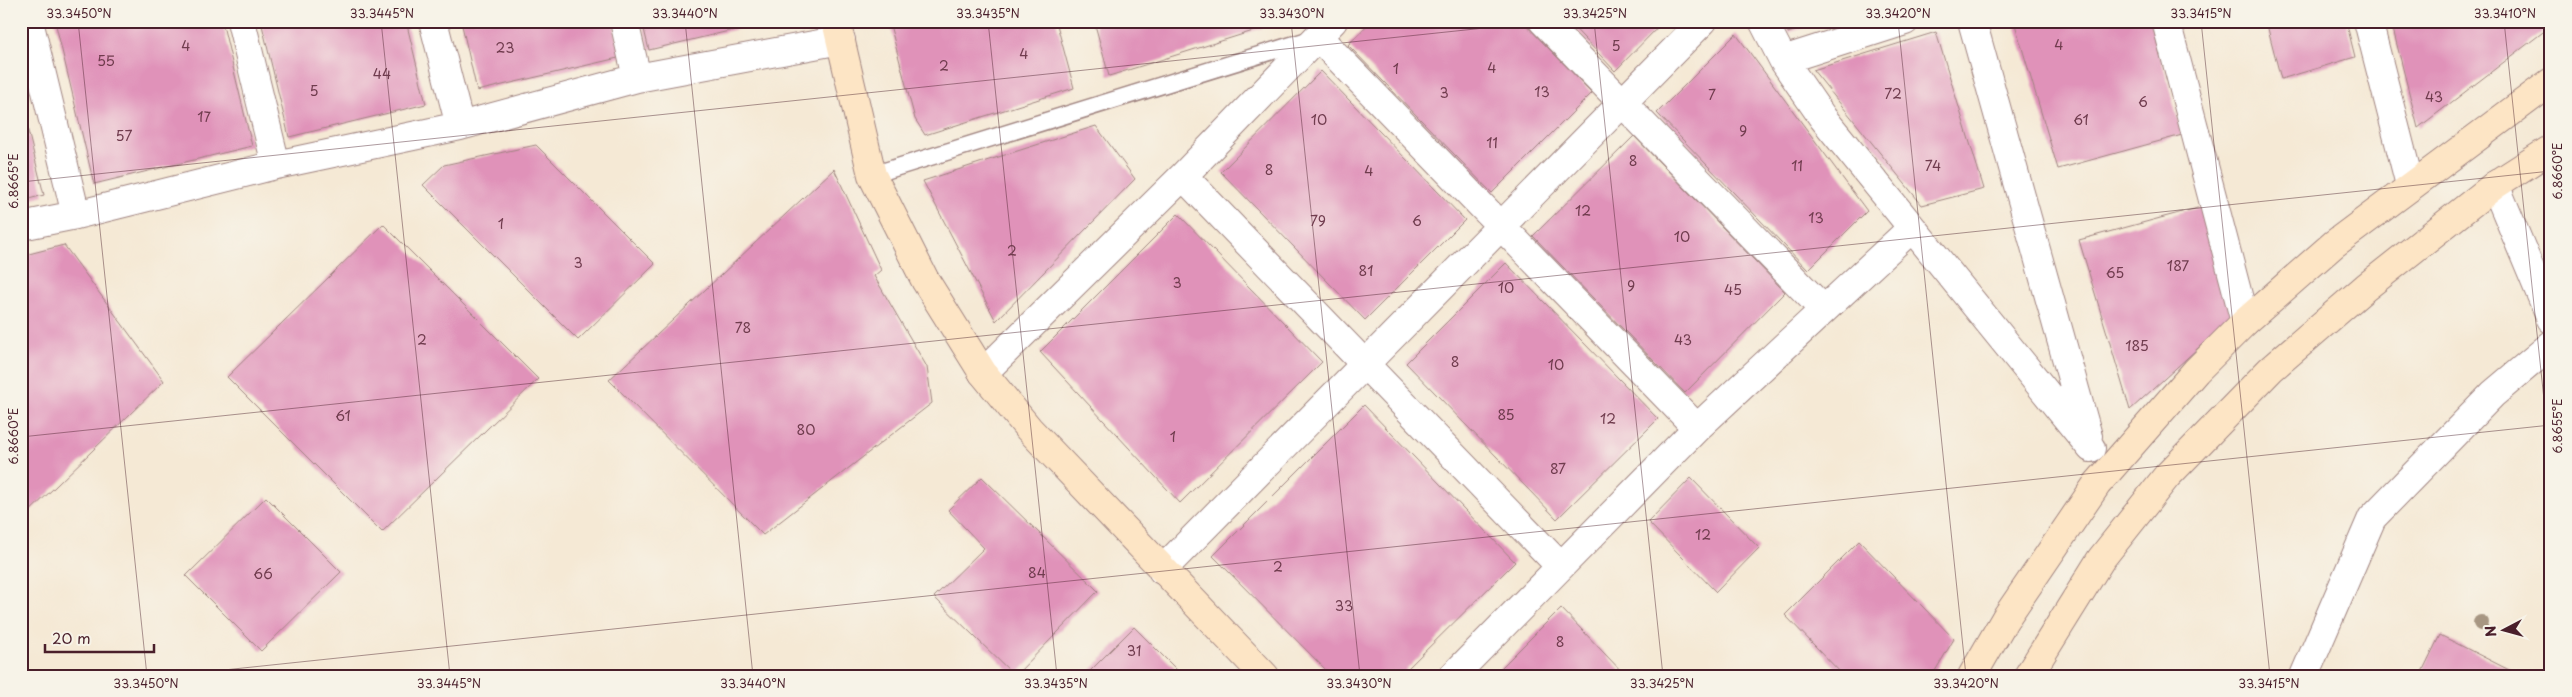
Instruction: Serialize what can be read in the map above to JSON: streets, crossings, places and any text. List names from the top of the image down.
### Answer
{
  "house_numbers": [
    "4",
    "4",
    "5",
    "23",
    "4",
    "55",
    "2",
    "4",
    "1",
    "44",
    "5",
    "13",
    "3",
    "72",
    "7",
    "43",
    "6",
    "17",
    "10",
    "61",
    "9",
    "57",
    "11",
    "8",
    "11",
    "74",
    "8",
    "4",
    "12",
    "13",
    "79",
    "6",
    "1",
    "10",
    "2",
    "3",
    "187",
    "81",
    "65",
    "3",
    "9",
    "10",
    "45",
    "78",
    "2",
    "43",
    "185",
    "8",
    "10",
    "85",
    "61",
    "12",
    "80",
    "1",
    "87",
    "12",
    "2",
    "84",
    "66",
    "33",
    "8",
    "31"
  ],
  "scale_bar": "20 m",
  "north": "left",
  "coordinates": [
    "33.3450°N",
    "33.3445°N",
    "33.3440°N",
    "33.3435°N",
    "33.3430°N",
    "33.3425°N",
    "33.3420°N",
    "33.3415°N",
    "33.3410°N",
    "6.8660°E",
    "6.8665°E",
    "6.8655°E"
  ]
}
